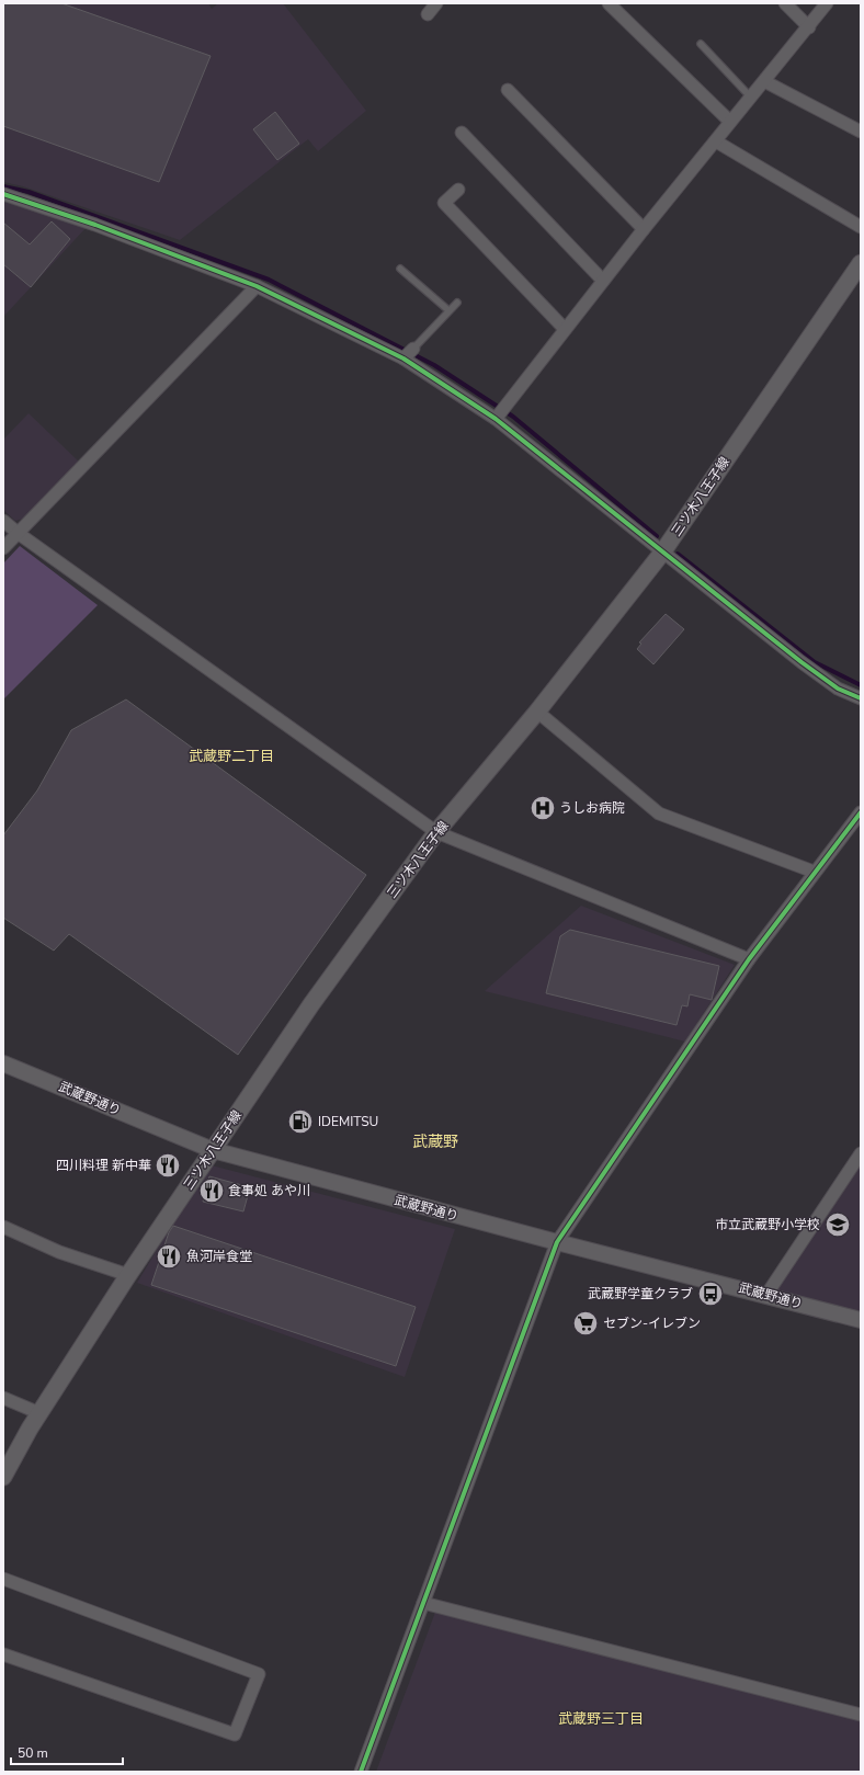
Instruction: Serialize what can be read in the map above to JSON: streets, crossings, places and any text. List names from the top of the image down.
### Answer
{
  "streets": {
    "main road": ["三ツ木八王子線"],
    "street": ["武蔵野通り"]
  },
  "crossings": [
    ["三ツ木八王子線", "武蔵野通り"]
  ],
  "districts": ["武蔵野二丁目", "武蔵野", "武蔵野三丁目"],
  "places": {
    "hospital": ["うしお病院"],
    "fuel station": ["IDEMITSU"],
    "restaurant": ["四川料理 新中華", "食事処 あや川", "魚河岸食堂"],
    "school or university": ["市立武蔵野小学校"],
    "bus stop": ["武蔵野学童クラブ"],
    "supermarket": ["セブン-イレブン"]
  },
  "scale_bar": "50 m"
}
